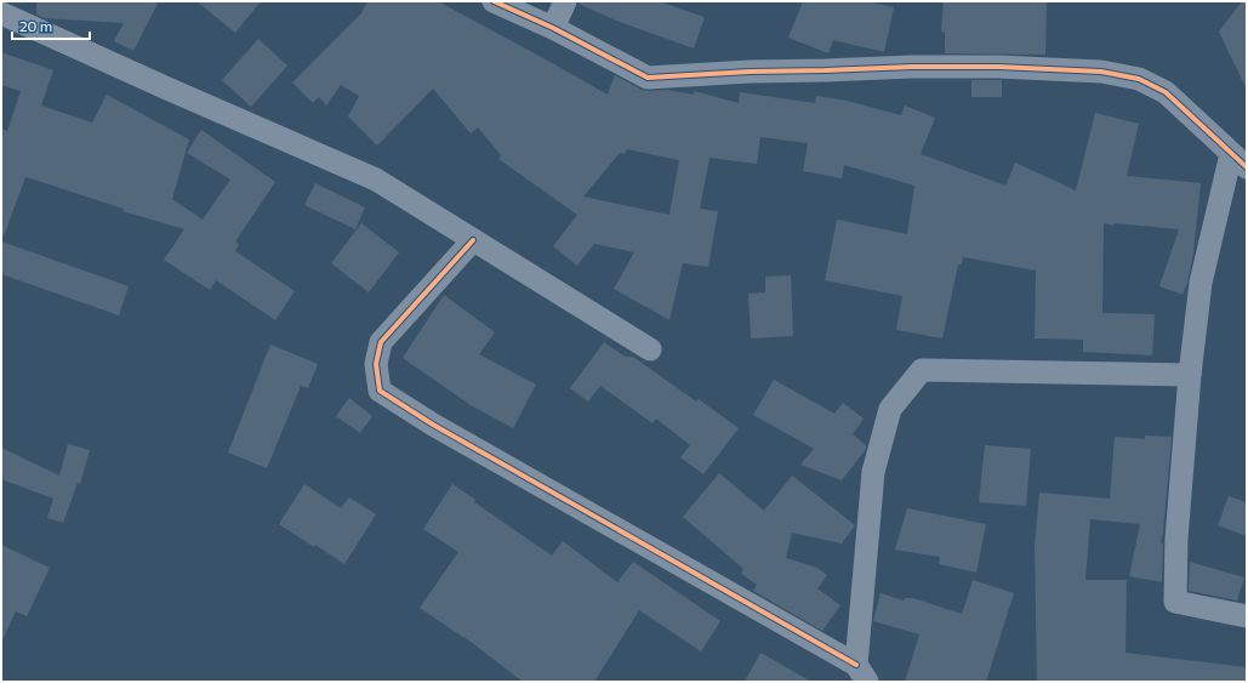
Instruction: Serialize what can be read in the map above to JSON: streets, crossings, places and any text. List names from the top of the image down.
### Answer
{
  "scale_bar": "20 m"
}
